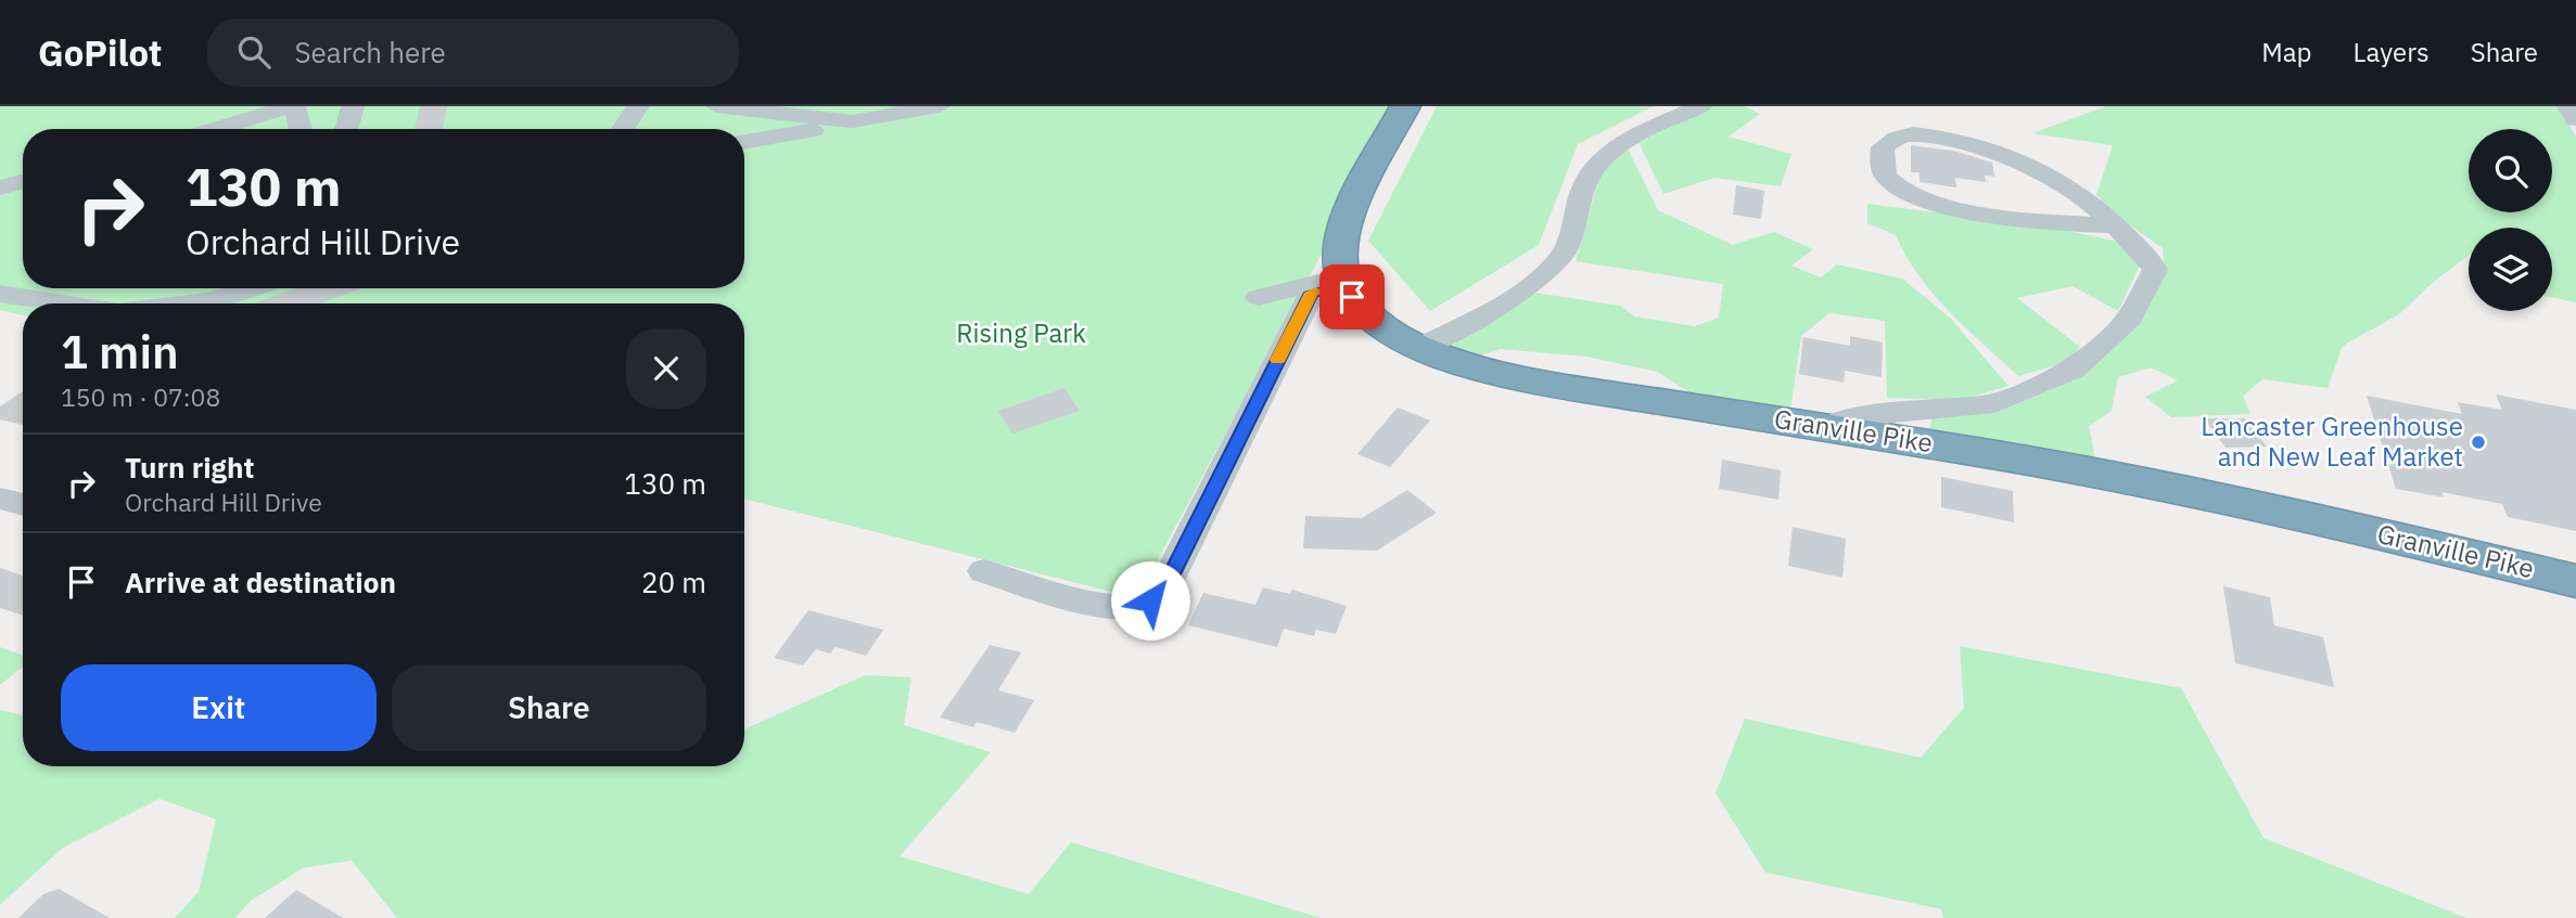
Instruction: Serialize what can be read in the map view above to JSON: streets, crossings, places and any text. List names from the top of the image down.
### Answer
{
  "streets": {
    "highway": ["Granville Pike"]
  },
  "parks": ["Rising Park"],
  "places": ["Lancaster Greenhouse and New Leaf Market"],
  "page": {
    "header": "GoPilot",
    "search": "Search here",
    "nav": ["Map", "Layers", "Share"],
    "turn": ["130 m", "Orchard Hill Drive"],
    "heading": ["1 min", "150 m · 07:08"],
    "list": [
      {
        "name": "Turn right",
        "note": "Orchard Hill Drive",
        "value": "130 m"
      },
      {
        "name": "Arrive at destination",
        "value": "20 m"
      }
    ],
    "buttons": ["Exit", "Share"]
  }
}
